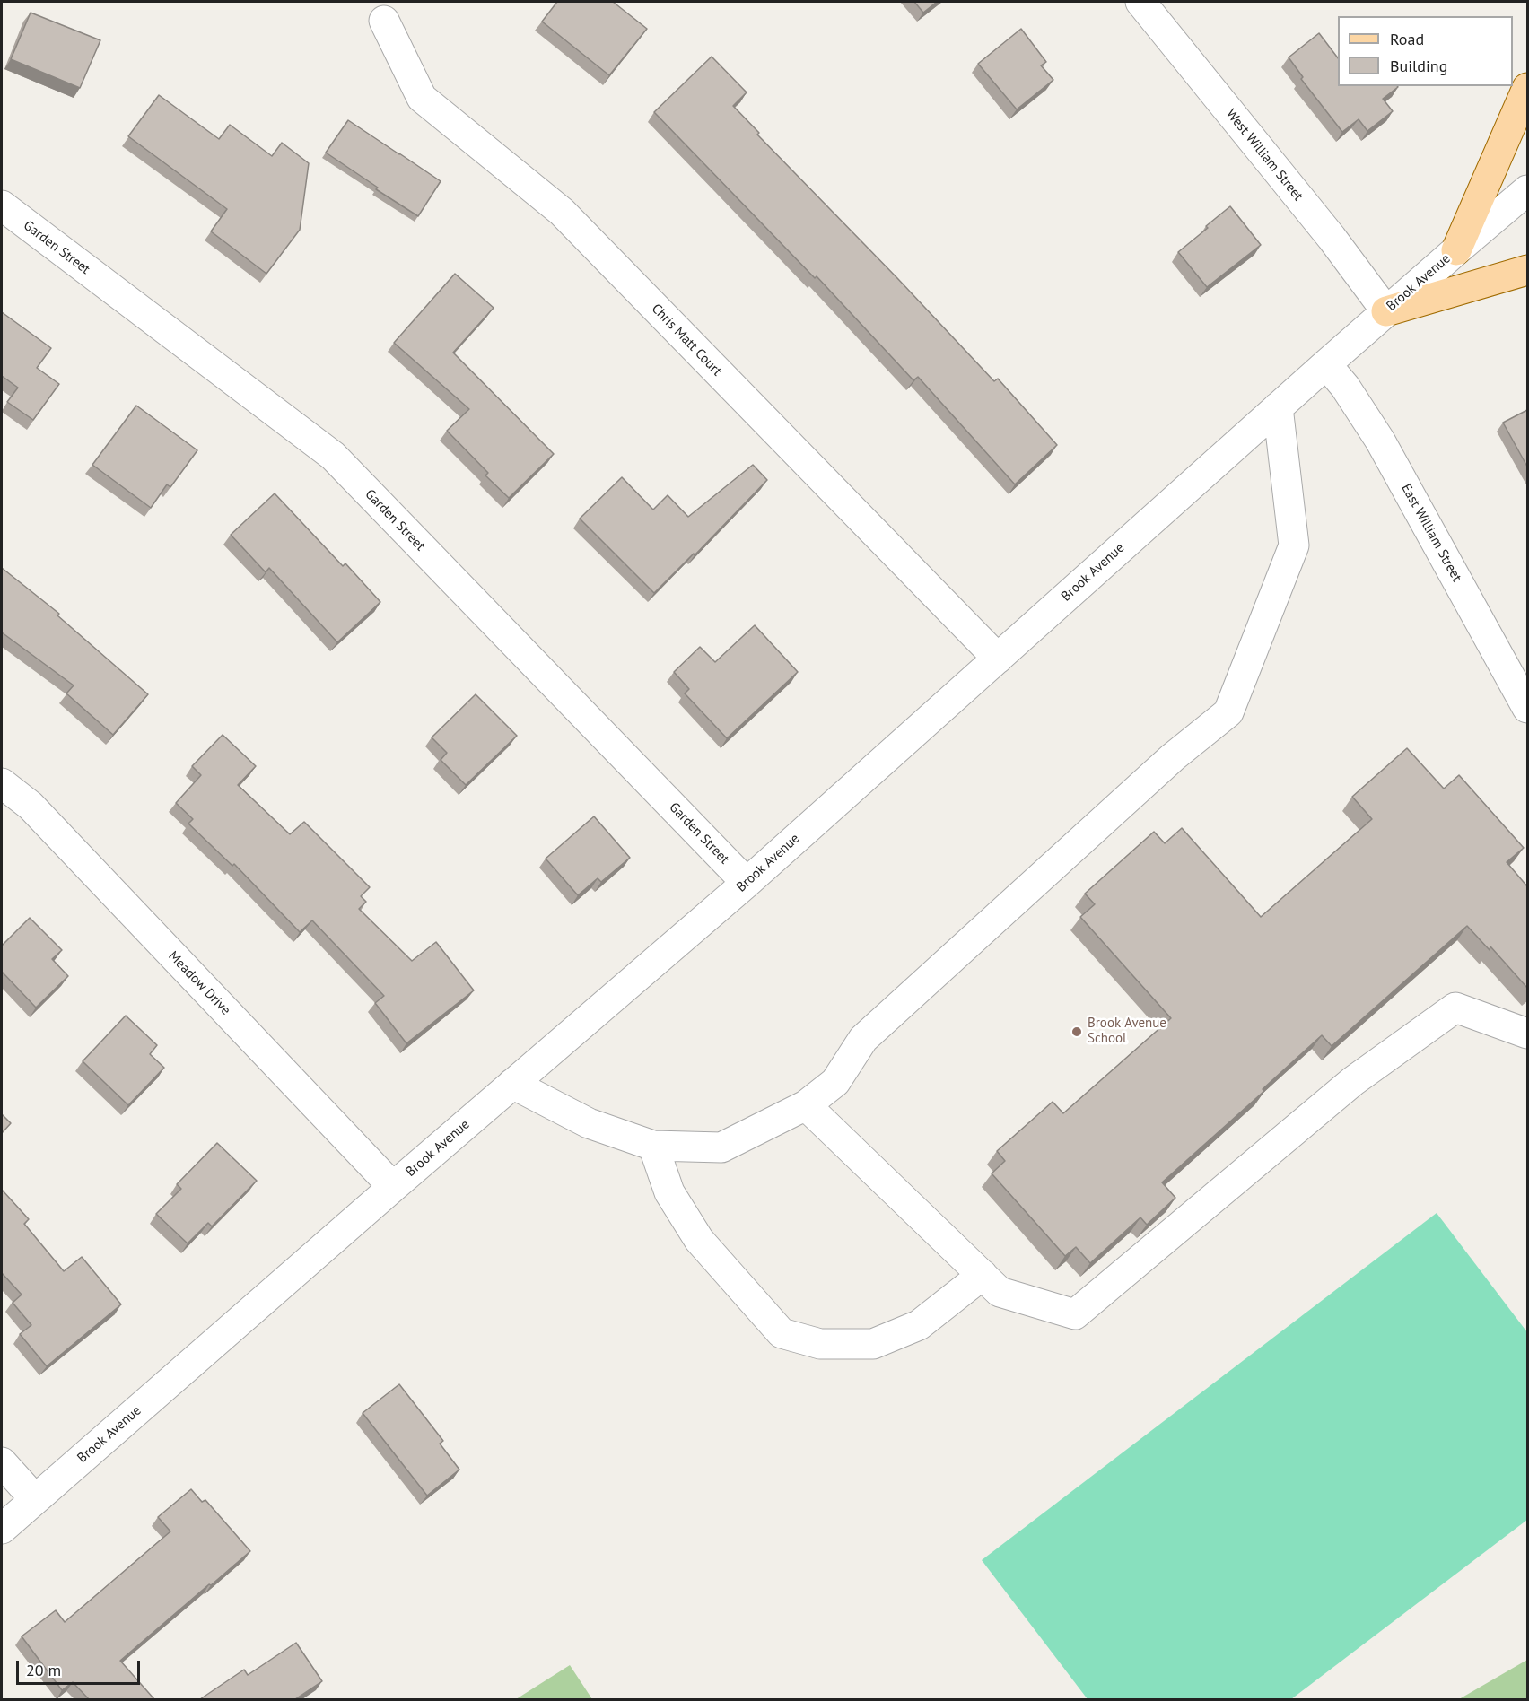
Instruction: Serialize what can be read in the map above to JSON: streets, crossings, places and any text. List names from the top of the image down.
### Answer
{
  "streets": {
    "street": [
      "West William Street",
      "Garden Street",
      "Brook Avenue",
      "Chris Matt Court",
      "East William Street",
      "Meadow Drive"
    ]
  },
  "crossings": [
    ["West William Street", "Brook Avenue"],
    ["Garden Street", "Brook Avenue"],
    ["Brook Avenue", "Chris Matt Court"],
    ["Brook Avenue", "East William Street"],
    ["Brook Avenue", "Meadow Drive"]
  ],
  "places": ["Brook Avenue School"],
  "legend": ["Road", "Building"],
  "scale_bar": "20 m"
}
